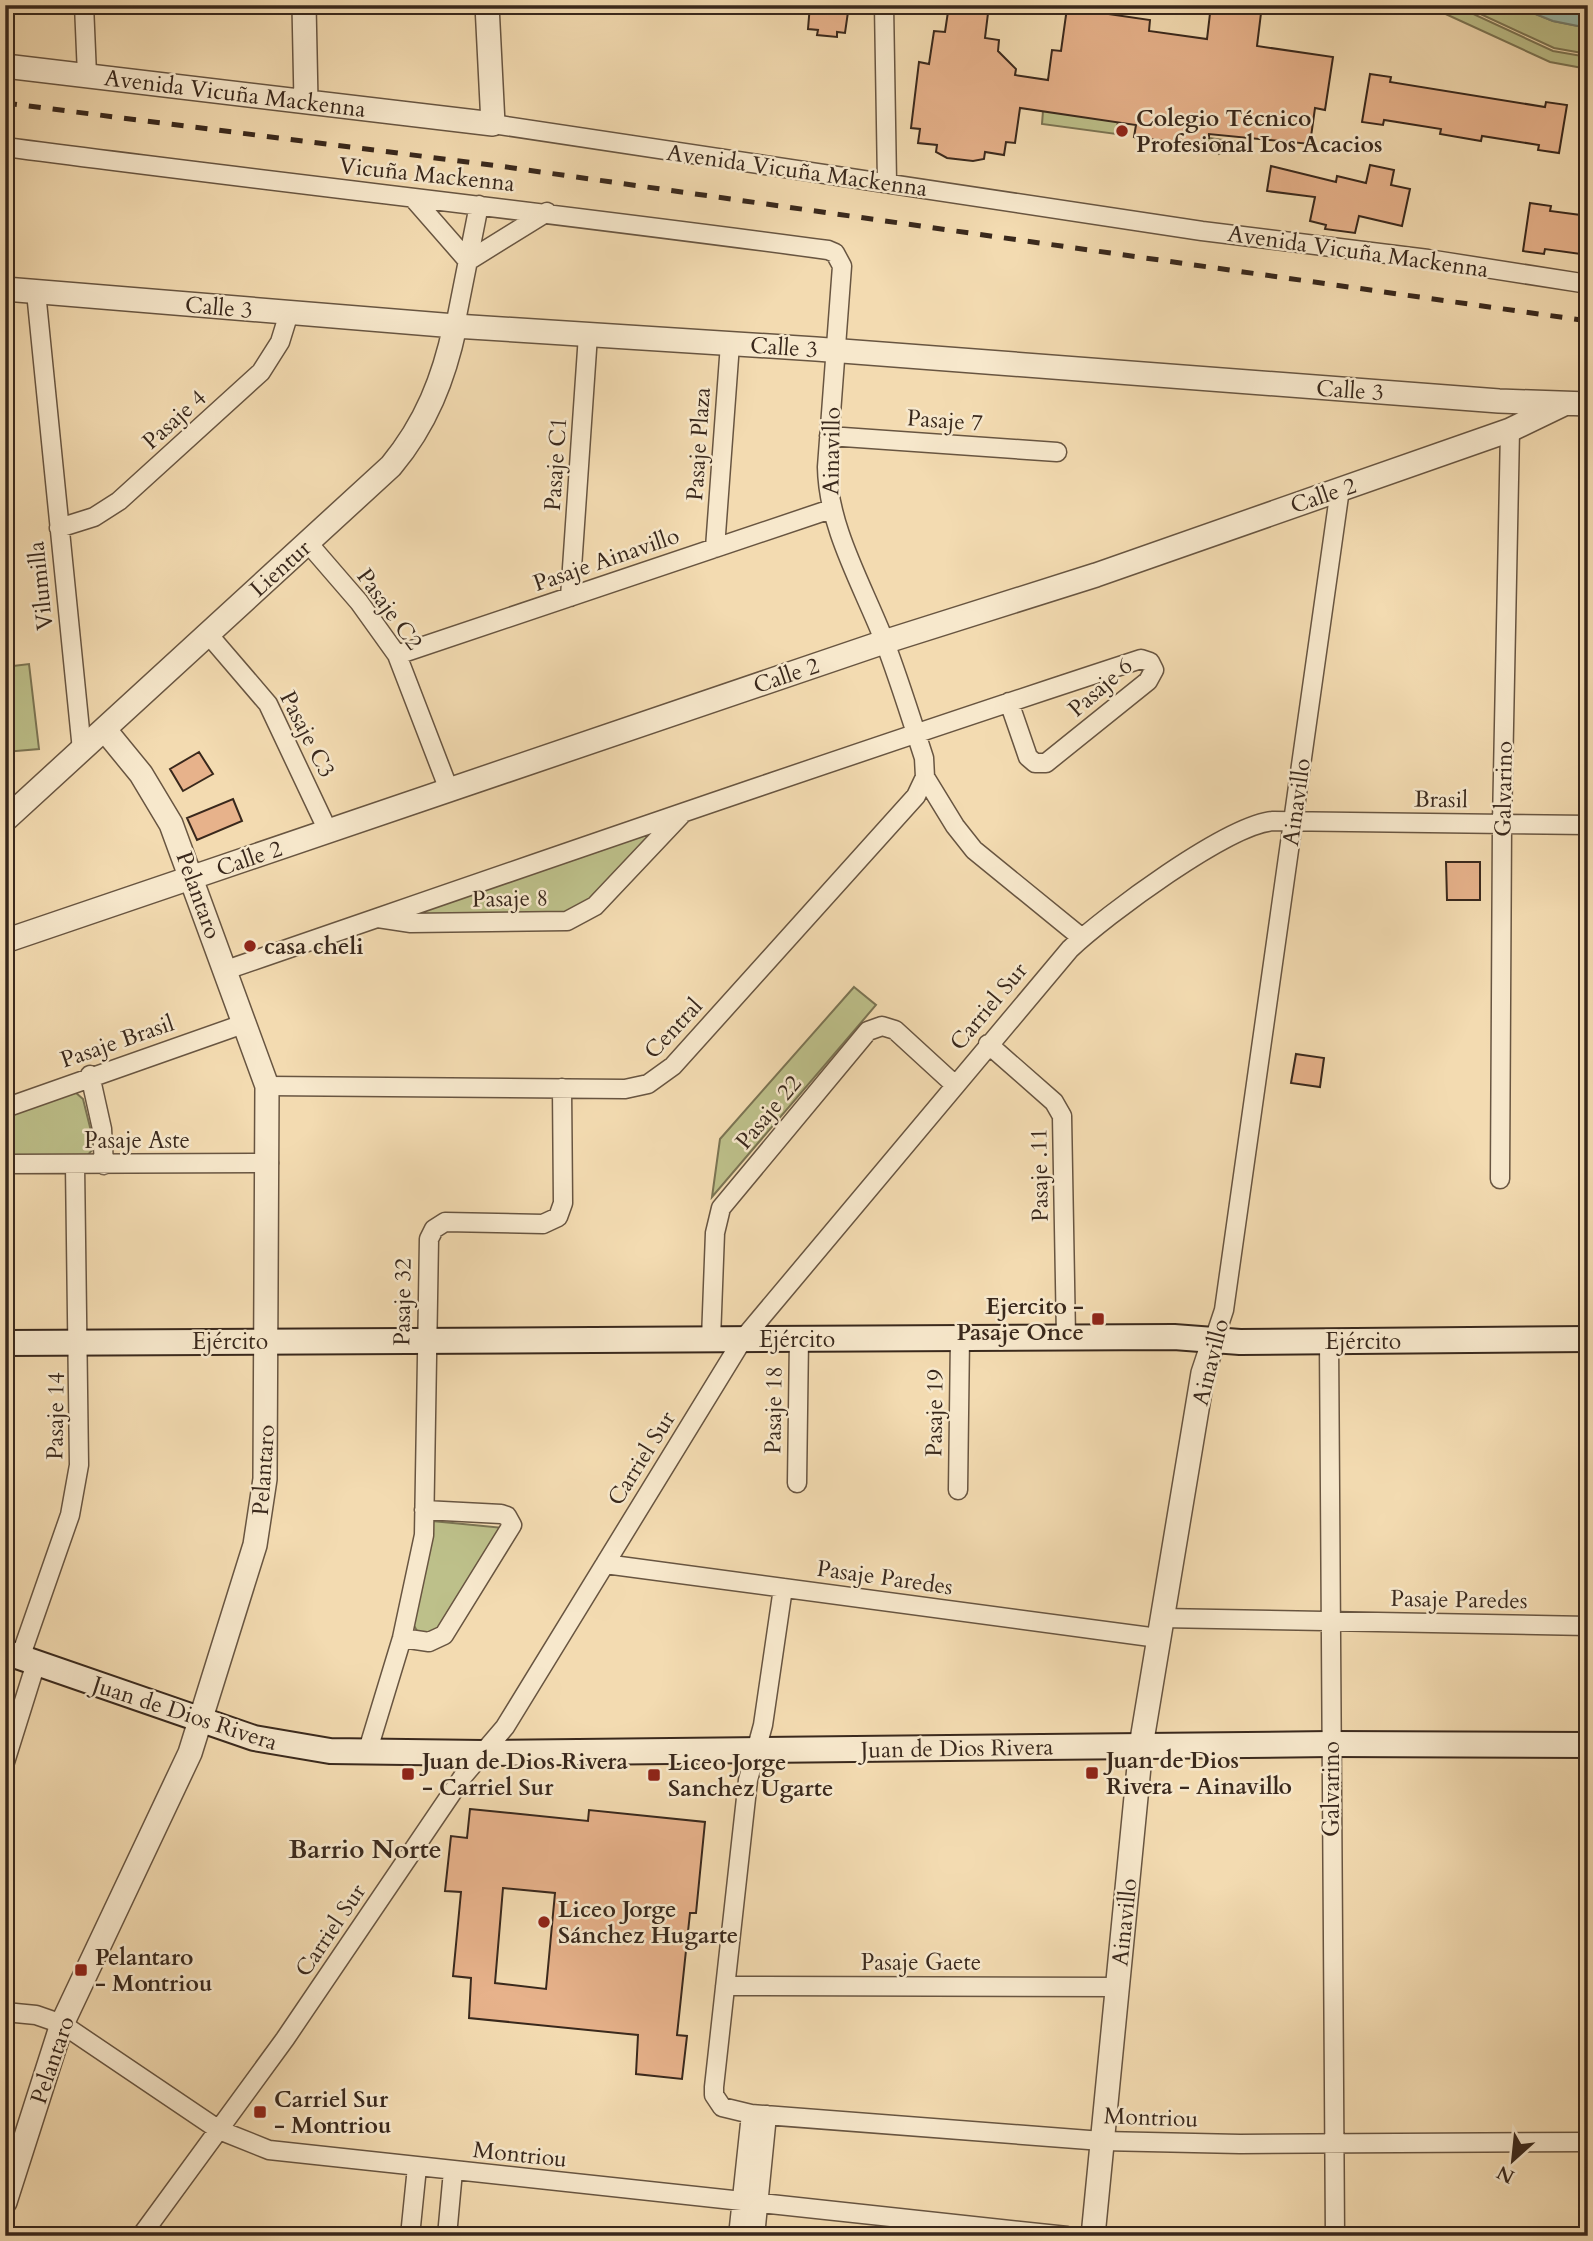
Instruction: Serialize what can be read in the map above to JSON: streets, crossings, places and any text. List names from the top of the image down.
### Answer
{
  "streets": {
    "main road": ["Ejército", "Juan de Dios Rivera"],
    "street": [
      "Avenida Vicuña Mackenna",
      "Vicuña Mackenna",
      "Calle 3",
      "Pasaje 4",
      "Pasaje 7",
      "Pasaje Plaza",
      "Ainavillo",
      "Pasaje C1",
      "Calle 2",
      "Pasaje Ainavillo",
      "Lientur",
      "Vilumilla",
      "Pasaje C2",
      "Pasaje 6",
      "Pasaje C3",
      "Galvarino",
      "Brasil",
      "Pelantaro",
      "Pasaje 8",
      "Carriel Sur",
      "Central",
      "Pasaje Brasil",
      "Pasaje 22",
      "Pasaje Aste",
      "Pasaje .11",
      "Pasaje 32",
      "Pasaje 18",
      "Pasaje 19",
      "Pasaje 14",
      "Pasaje Paredes",
      "Pasaje Gaete",
      "Montriou"
    ]
  },
  "crossings": [
    ["Vicuña Mackenna", "Ainavillo"],
    ["Vicuña Mackenna", "Lientur"],
    ["Calle 3", "Pasaje 4"],
    ["Calle 3", "Pasaje Plaza"],
    ["Calle 3", "Ainavillo"],
    ["Calle 3", "Pasaje C1"],
    ["Calle 3", "Calle 2"],
    ["Calle 3", "Lientur"],
    ["Calle 3", "Vilumilla"],
    ["Calle 3", "Galvarino"],
    ["Pasaje 4", "Vilumilla"],
    ["Pasaje 7", "Ainavillo"],
    ["Pasaje Plaza", "Pasaje Ainavillo"],
    ["Ainavillo", "Calle 2"],
    ["Ainavillo", "Pasaje Ainavillo"],
    ["Ainavillo", "Pasaje 6"],
    ["Ainavillo", "Brasil"],
    ["Ainavillo", "Pasaje 8"],
    ["Ainavillo", "Carriel Sur"],
    ["Ainavillo", "Central"],
    ["Ainavillo", "Ejército"],
    ["Ainavillo", "Pasaje Paredes"],
    ["Ainavillo", "Juan de Dios Rivera"],
    ["Ainavillo", "Pasaje Gaete"],
    ["Ainavillo", "Montriou"],
    ["Pasaje C1", "Pasaje Ainavillo"],
    ["Calle 2", "Pasaje C2"],
    ["Calle 2", "Pasaje C3"],
    ["Calle 2", "Galvarino"],
    ["Calle 2", "Pelantaro"],
    ["Pasaje Ainavillo", "Pasaje C2"],
    ["Lientur", "Vilumilla"],
    ["Lientur", "Pasaje C2"],
    ["Lientur", "Pasaje C3"],
    ["Lientur", "Pelantaro"],
    ["Pasaje 6", "Pasaje 8"],
    ["Galvarino", "Brasil"],
    ["Galvarino", "Ejército"],
    ["Galvarino", "Pasaje Paredes"],
    ["Galvarino", "Juan de Dios Rivera"],
    ["Galvarino", "Montriou"],
    ["Brasil", "Carriel Sur"],
    ["Pelantaro", "Pasaje 8"],
    ["Pelantaro", "Central"],
    ["Pelantaro", "Pasaje Brasil"],
    ["Pelantaro", "Pasaje Aste"],
    ["Pelantaro", "Ejército"],
    ["Pelantaro", "Juan de Dios Rivera"],
    ["Pelantaro", "Montriou"],
    ["Carriel Sur", "Pasaje 22"],
    ["Carriel Sur", "Pasaje .11"],
    ["Carriel Sur", "Ejército"],
    ["Carriel Sur", "Pasaje Paredes"],
    ["Carriel Sur", "Juan de Dios Rivera"],
    ["Carriel Sur", "Montriou"],
    ["Central", "Pasaje 32"],
    ["Pasaje 22", "Ejército"],
    ["Pasaje Aste", "Pasaje 14"],
    ["Pasaje .11", "Ejército"],
    ["Pasaje 32", "Ejército"],
    ["Pasaje 32", "Juan de Dios Rivera"],
    ["Ejército", "Pasaje 18"],
    ["Ejército", "Pasaje 19"],
    ["Ejército", "Pasaje 14"],
    ["Pasaje 14", "Juan de Dios Rivera"],
    ["Pasaje Gaete", "Montriou"]
  ],
  "districts": ["Barrio Norte"],
  "places": {
    "other": ["Colegio Técnico Profesional Los Acacios", "casa cheli", "Liceo Jorge Sánchez Hugarte"],
    "transit": [
      "Ejercito - Pasaje Once",
      "Juan de Dios Rivera - Ainavillo",
      "Juan de Dios Rivera - Carriel Sur",
      "Liceo Jorge Sanchez Ugarte",
      "Pelantaro - Montriou",
      "Carriel Sur - Montriou"
    ]
  },
  "north": "bottom left"
}
